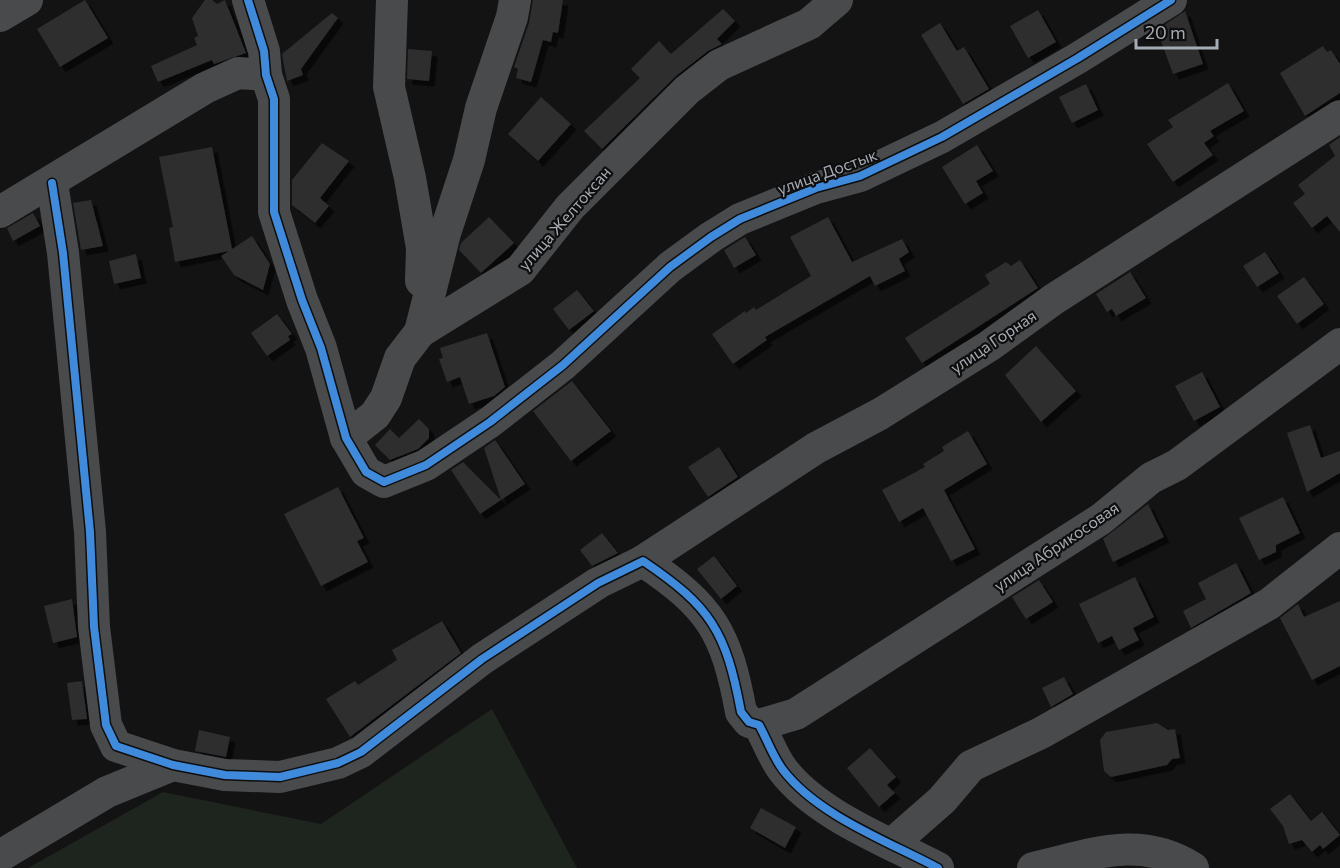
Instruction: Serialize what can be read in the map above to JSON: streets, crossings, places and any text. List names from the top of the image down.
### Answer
{
  "streets": {
    "street": [
      "улица Достык",
      "улица Желтоксан",
      "улица Горная",
      "улица Абрикосовая"
    ]
  },
  "crossings": [
    ["улица Достык", "улица Желтоксан"]
  ],
  "scale_bar": "20 m"
}
